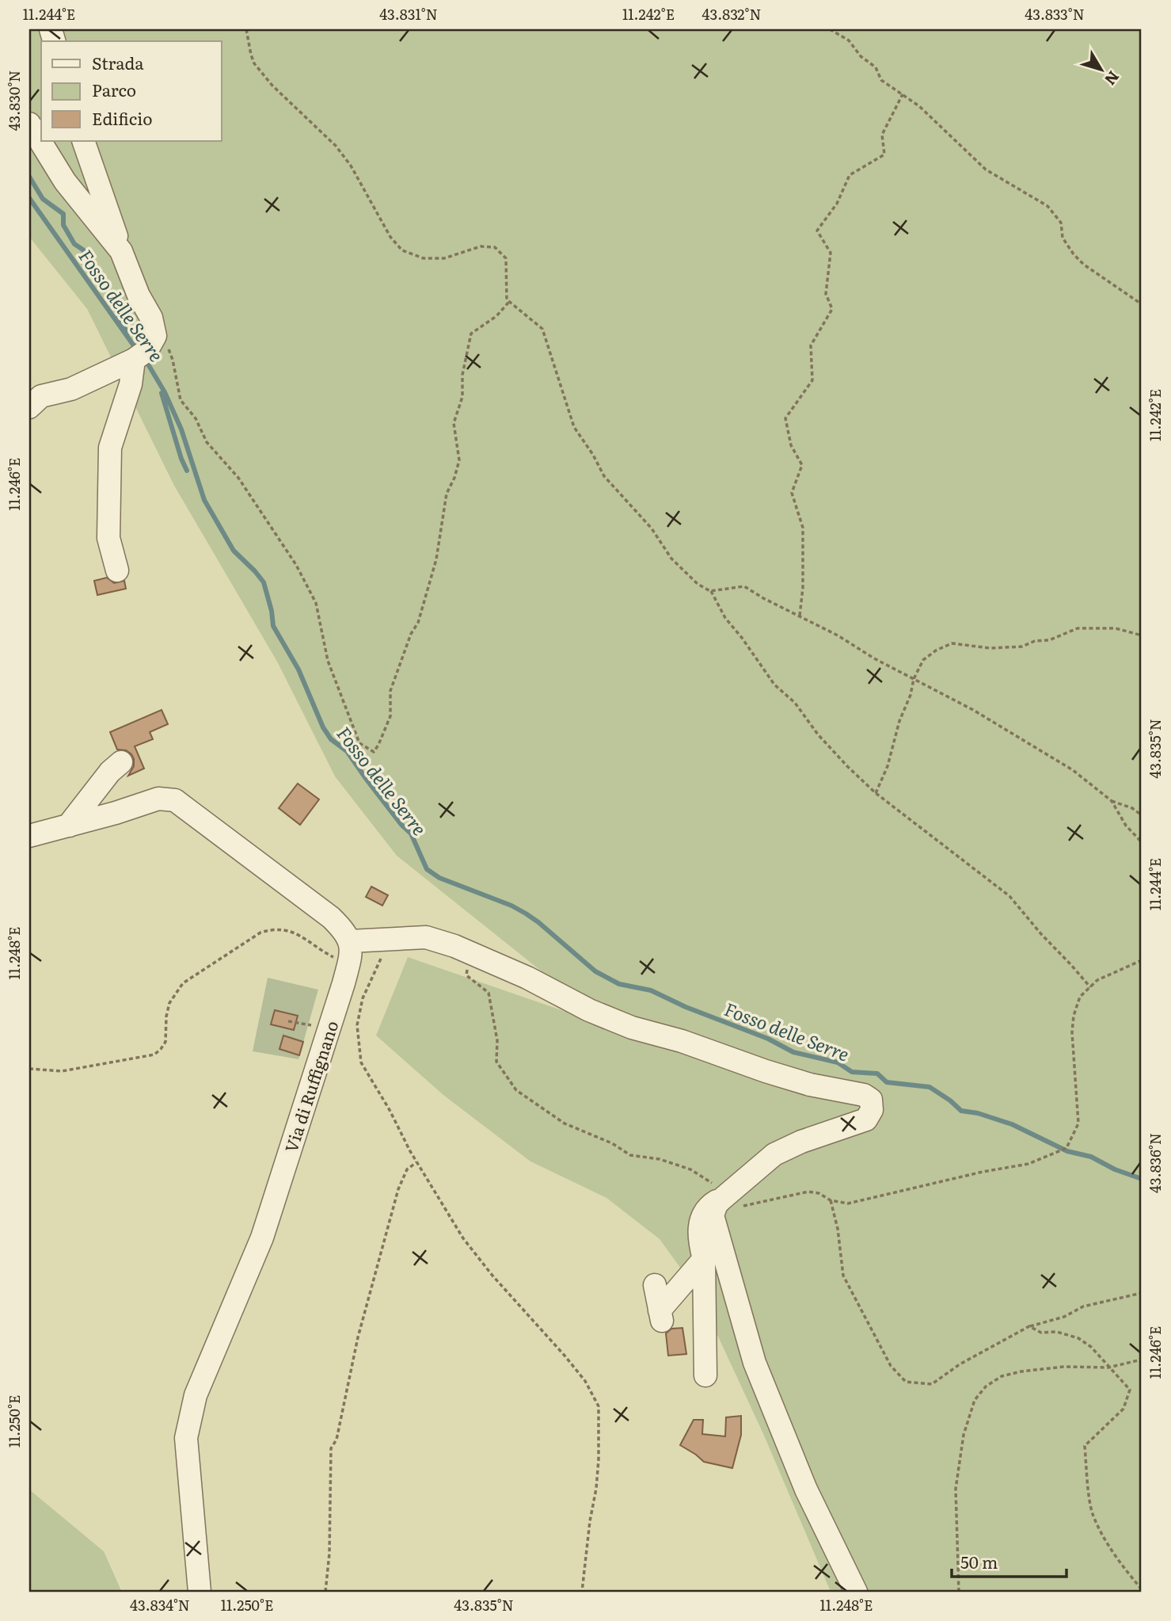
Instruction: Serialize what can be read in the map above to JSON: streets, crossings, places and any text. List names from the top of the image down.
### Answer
{
  "streets": {
    "street": ["Via di Ruffignano"]
  },
  "water": ["Fosso delle Serre"],
  "legend": ["Strada", "Parco", "Edificio"],
  "scale_bar": "50 m",
  "north": "bottom right",
  "coordinates": [
    "11.244°E",
    "43.831°N",
    "11.242°E",
    "43.832°N",
    "43.833°N",
    "43.830°N",
    "11.246°E",
    "43.835°N",
    "11.248°E",
    "43.836°N",
    "11.250°E",
    "43.834°N"
  ]
}
